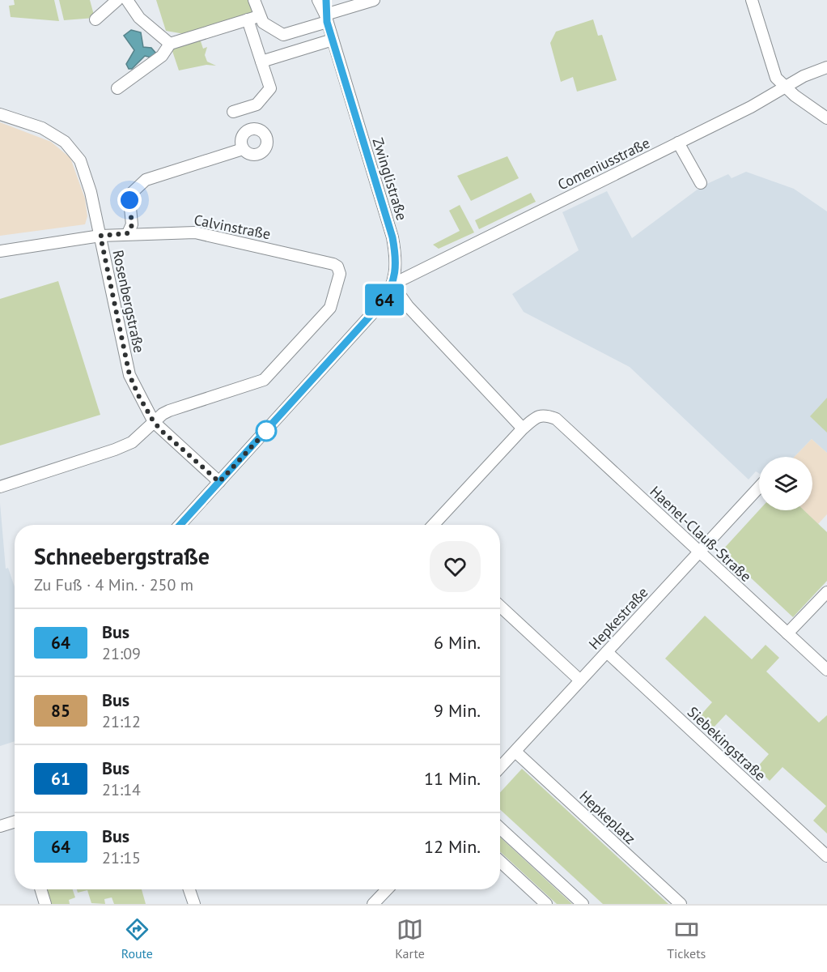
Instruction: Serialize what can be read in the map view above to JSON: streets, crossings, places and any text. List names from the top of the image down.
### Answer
{
  "streets": {
    "street": [
      "Comeniusstraße",
      "Zwinglistraße",
      "Calvinstraße",
      "Rosenbergstraße",
      "Haenel-Clauß-Straße",
      "Hepkestraße",
      "Siebekingstraße",
      "Hepkeplatz"
    ]
  },
  "crossings": [
    ["Comeniusstraße", "Zwinglistraße"],
    ["Calvinstraße", "Rosenbergstraße"],
    ["Haenel-Clauß-Straße", "Hepkestraße"],
    ["Hepkestraße", "Siebekingstraße"],
    ["Hepkestraße", "Hepkeplatz"]
  ],
  "lines": ["bus line 64"],
  "page": {
    "on_map": "64",
    "heading": ["Schneebergstraße", "Zu Fuß · 4 Min. · 250 m"],
    "list": [
      {
        "mark": "64",
        "name": "Bus",
        "note": "21:09",
        "value": "6 Min."
      },
      {
        "mark": "85",
        "name": "Bus",
        "note": "21:12",
        "value": "9 Min."
      },
      {
        "mark": "61",
        "name": "Bus",
        "note": "21:14",
        "value": "11 Min."
      },
      {
        "mark": "64",
        "name": "Bus",
        "note": "21:15",
        "value": "12 Min."
      }
    ],
    "tabs": ["Route", "Karte", "Tickets"]
  }
}
